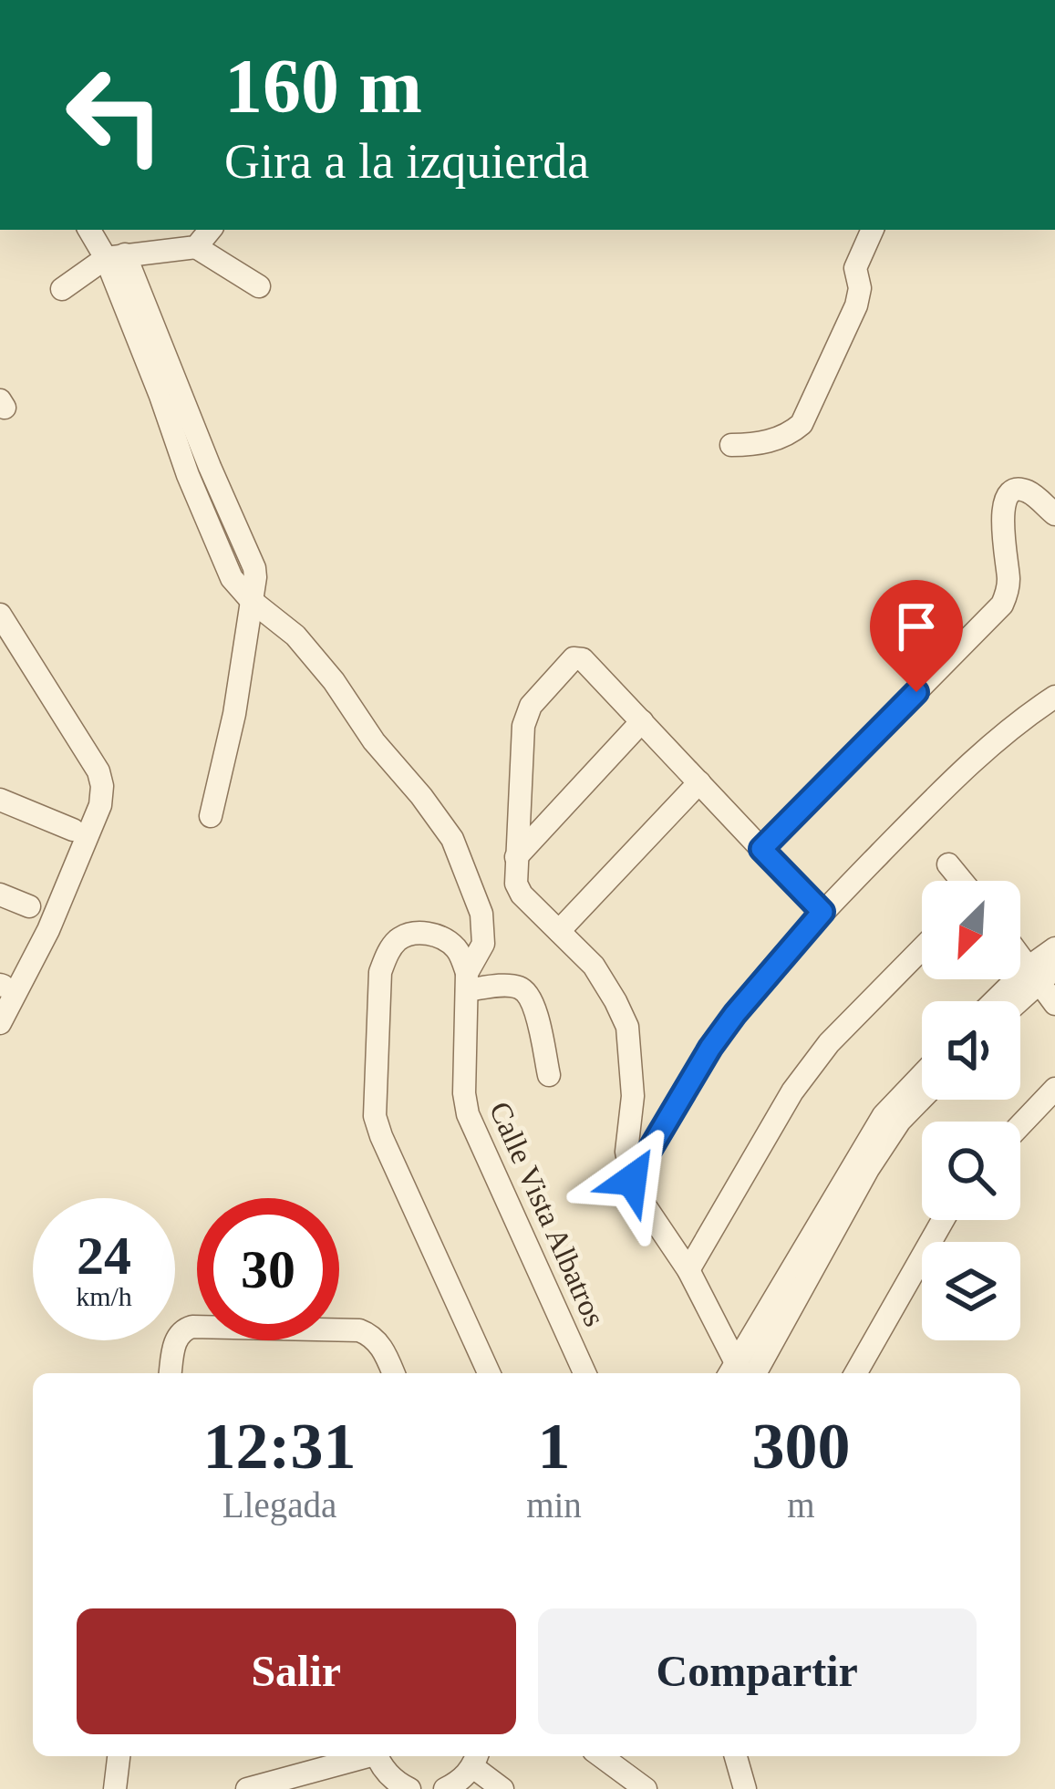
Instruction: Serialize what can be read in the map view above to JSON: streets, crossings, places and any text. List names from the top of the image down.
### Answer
{
  "streets": {
    "street": ["Calle Vista Albatros"]
  },
  "north": "bottom left",
  "page": {
    "turn": ["160 m", "Gira a la izquierda"],
    "speed": "24 km/h",
    "limit": "30",
    "eta": [
      "12:31",
      "Llegada",
      "1",
      "min",
      "300",
      "m"
    ],
    "buttons": ["Salir", "Compartir"]
  }
}
